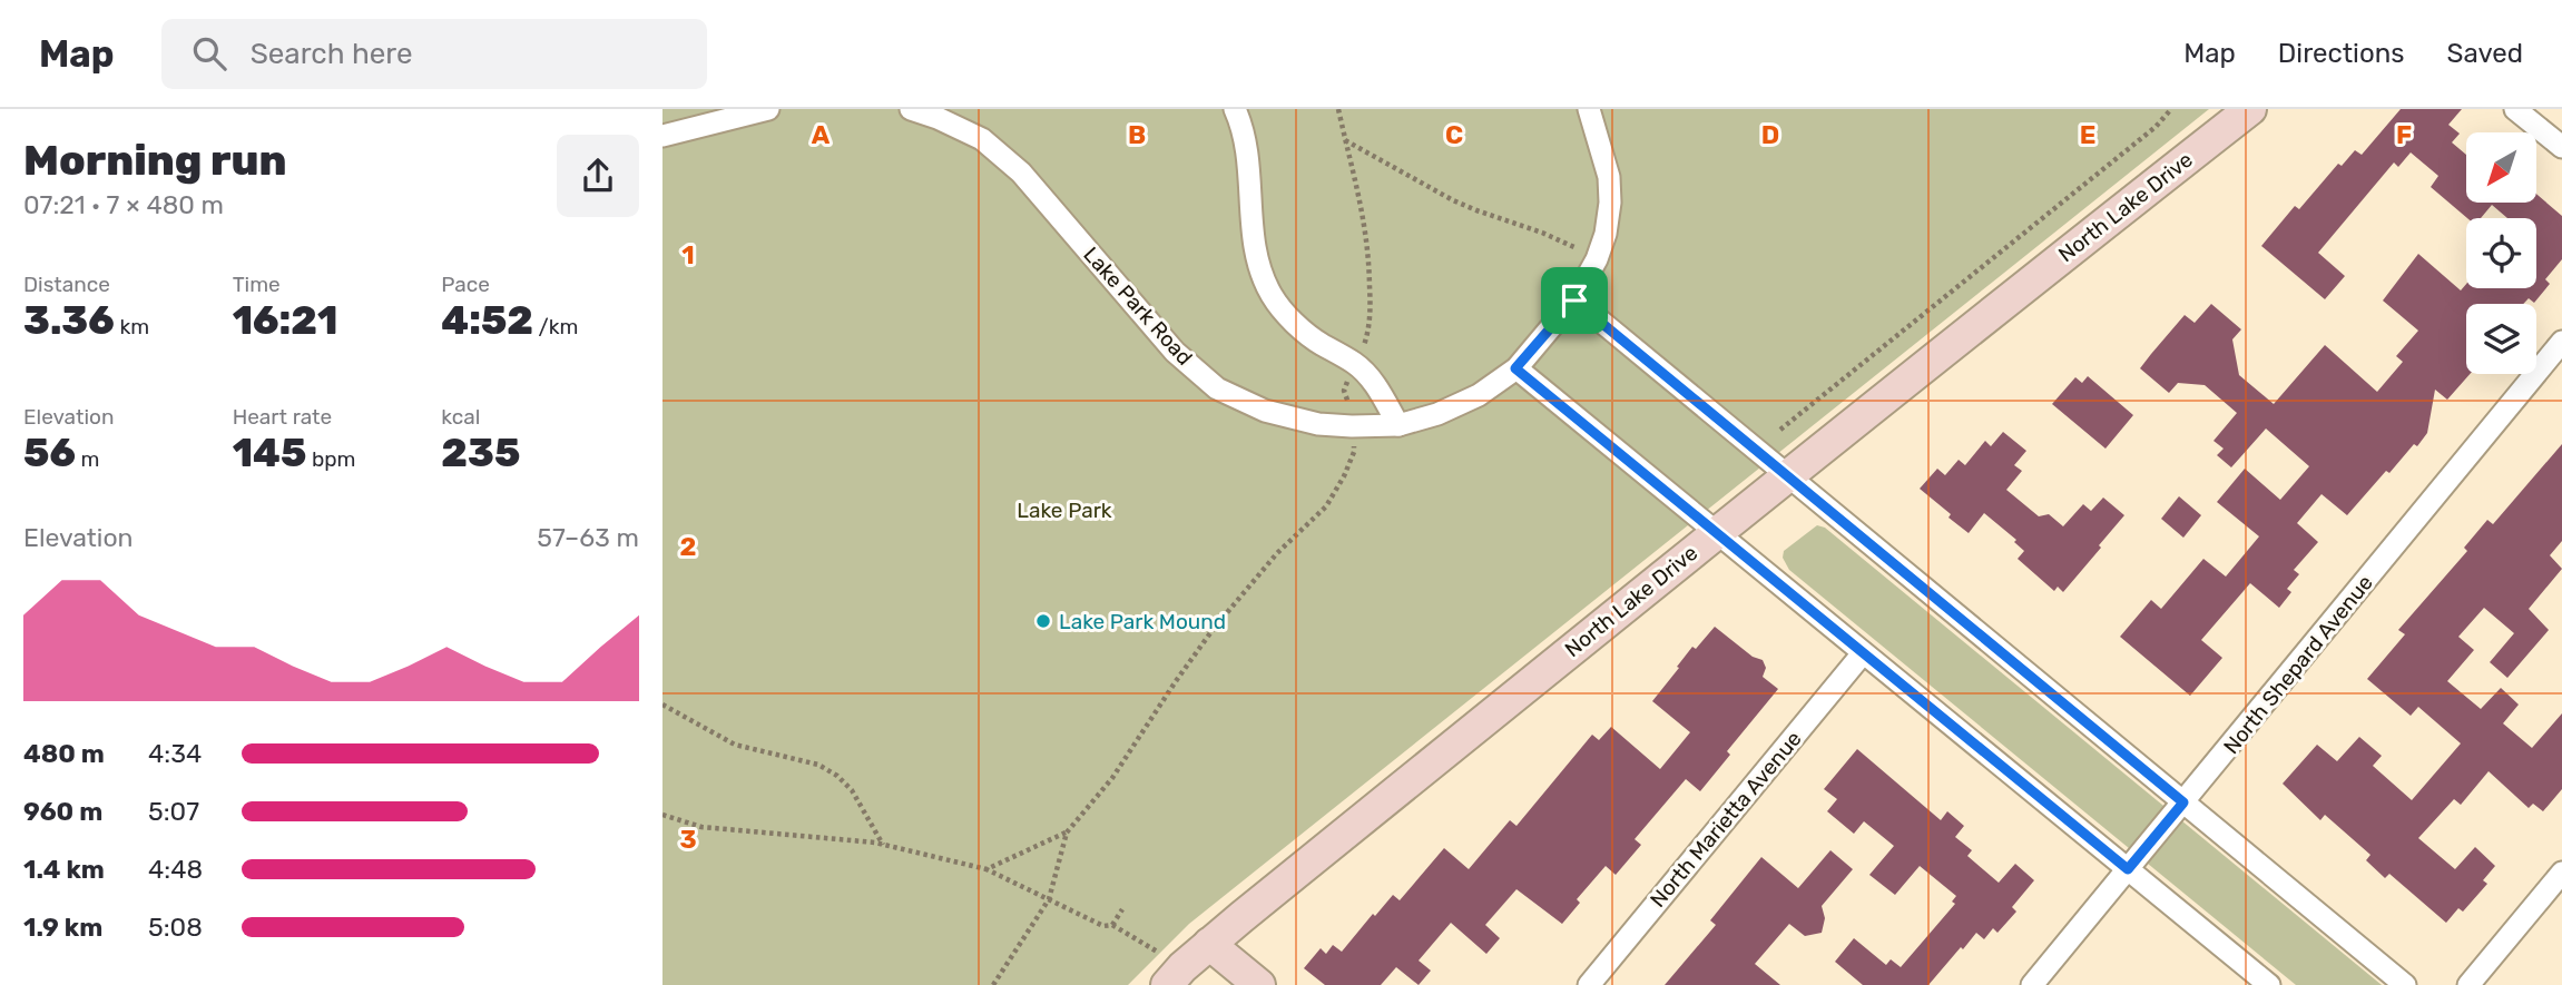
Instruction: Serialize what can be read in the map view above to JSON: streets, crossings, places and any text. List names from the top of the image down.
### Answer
{
  "streets": {
    "main road": ["North Lake Drive"],
    "street": ["Lake Park Road", "North Shepard Avenue", "North Marietta Avenue"]
  },
  "parks": ["Lake Park"],
  "places": ["Lake Park Mound"],
  "north": "bottom left",
  "page": {
    "header": "Map",
    "search": "Search here",
    "nav": ["Map", "Directions", "Saved"],
    "heading": ["Morning run", "07:21 · 7 × 480 m"],
    "stats": [
      ["Distance", "3.36 km"],
      ["Time", "16:21"],
      ["Pace", "4:52 /km"],
      ["Elevation", "56 m"],
      ["Heart rate", "145 bpm"],
      ["kcal", "235"]
    ],
    "chart": ["Elevation", "57–63 m"],
    "list": [
      {
        "name": "480 m",
        "note": "4:34"
      },
      {
        "name": "960 m",
        "note": "5:07"
      },
      {
        "name": "1.4 km",
        "note": "4:48"
      },
      {
        "name": "1.9 km",
        "note": "5:08"
      }
    ]
  },
  "grid": {
    "columns": [
      "A",
      "B",
      "C",
      "D",
      "E",
      "F"
    ],
    "rows": ["1", "2", "3"]
  }
}
